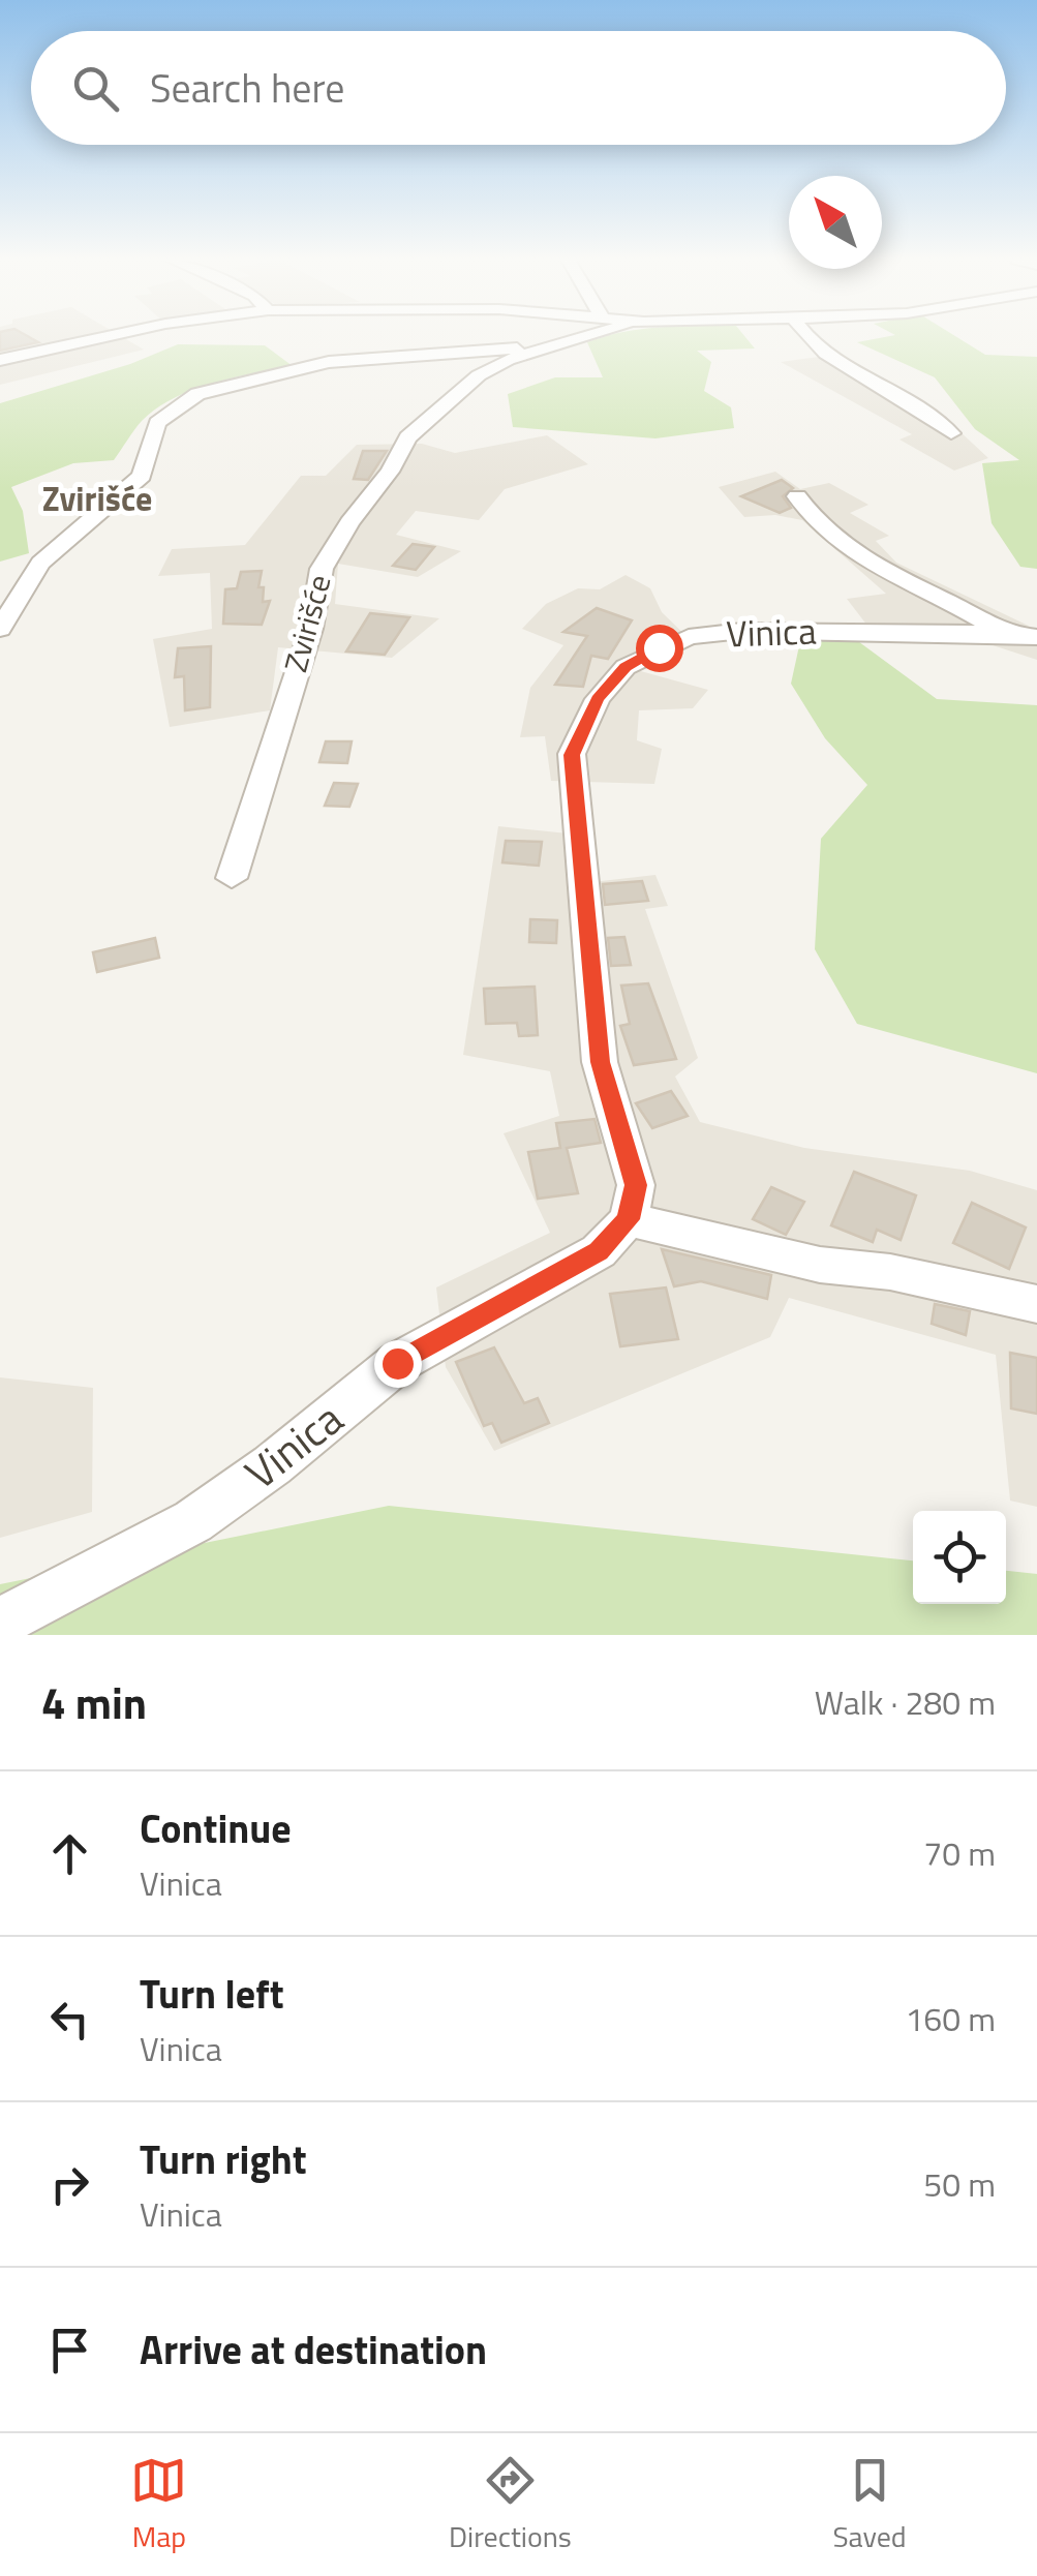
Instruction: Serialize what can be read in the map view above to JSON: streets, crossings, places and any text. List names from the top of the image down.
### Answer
{
  "streets": {
    "street": ["Zvirišće", "Vinica"]
  },
  "districts": ["Zvirišće"],
  "north": "top left",
  "page": {
    "search": "Search here",
    "heading": ["4 min", "Walk · 280 m"],
    "list": [
      ["Continue", "Vinica", "70 m"],
      ["Turn left", "Vinica", "160 m"],
      ["Turn right", "Vinica", "50 m"],
      "Arrive at destination"
    ],
    "nav": ["Map", "Directions", "Saved"]
  }
}
